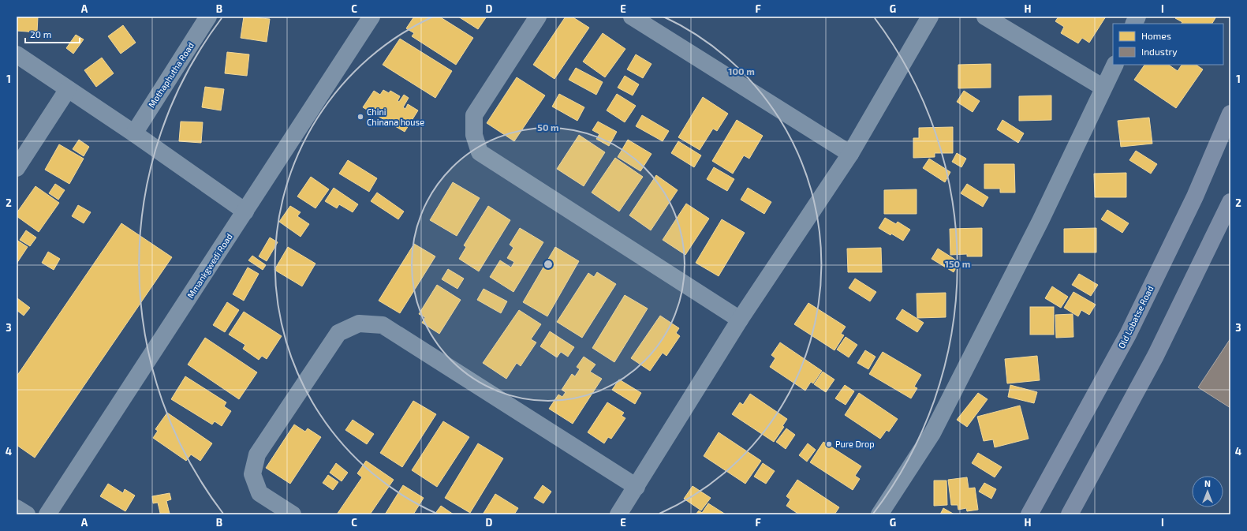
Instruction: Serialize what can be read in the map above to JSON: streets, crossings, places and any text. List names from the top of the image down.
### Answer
{
  "streets": {
    "main road": ["Old Lobatse Road"],
    "street": ["Mothaphutha Road", "Mmankgwedi Road"]
  },
  "places": ["Chini Chinana house", "Pure Drop"],
  "legend": ["Homes", "Industry"],
  "scale_bar": "20 m",
  "north": "top",
  "grid": {
    "columns": [
      "A",
      "B",
      "C",
      "D",
      "E",
      "F",
      "G",
      "H",
      "I"
    ],
    "rows": [
      "1",
      "2",
      "3",
      "4"
    ]
  },
  "rings": ["100 m", "50 m", "150 m"]
}
